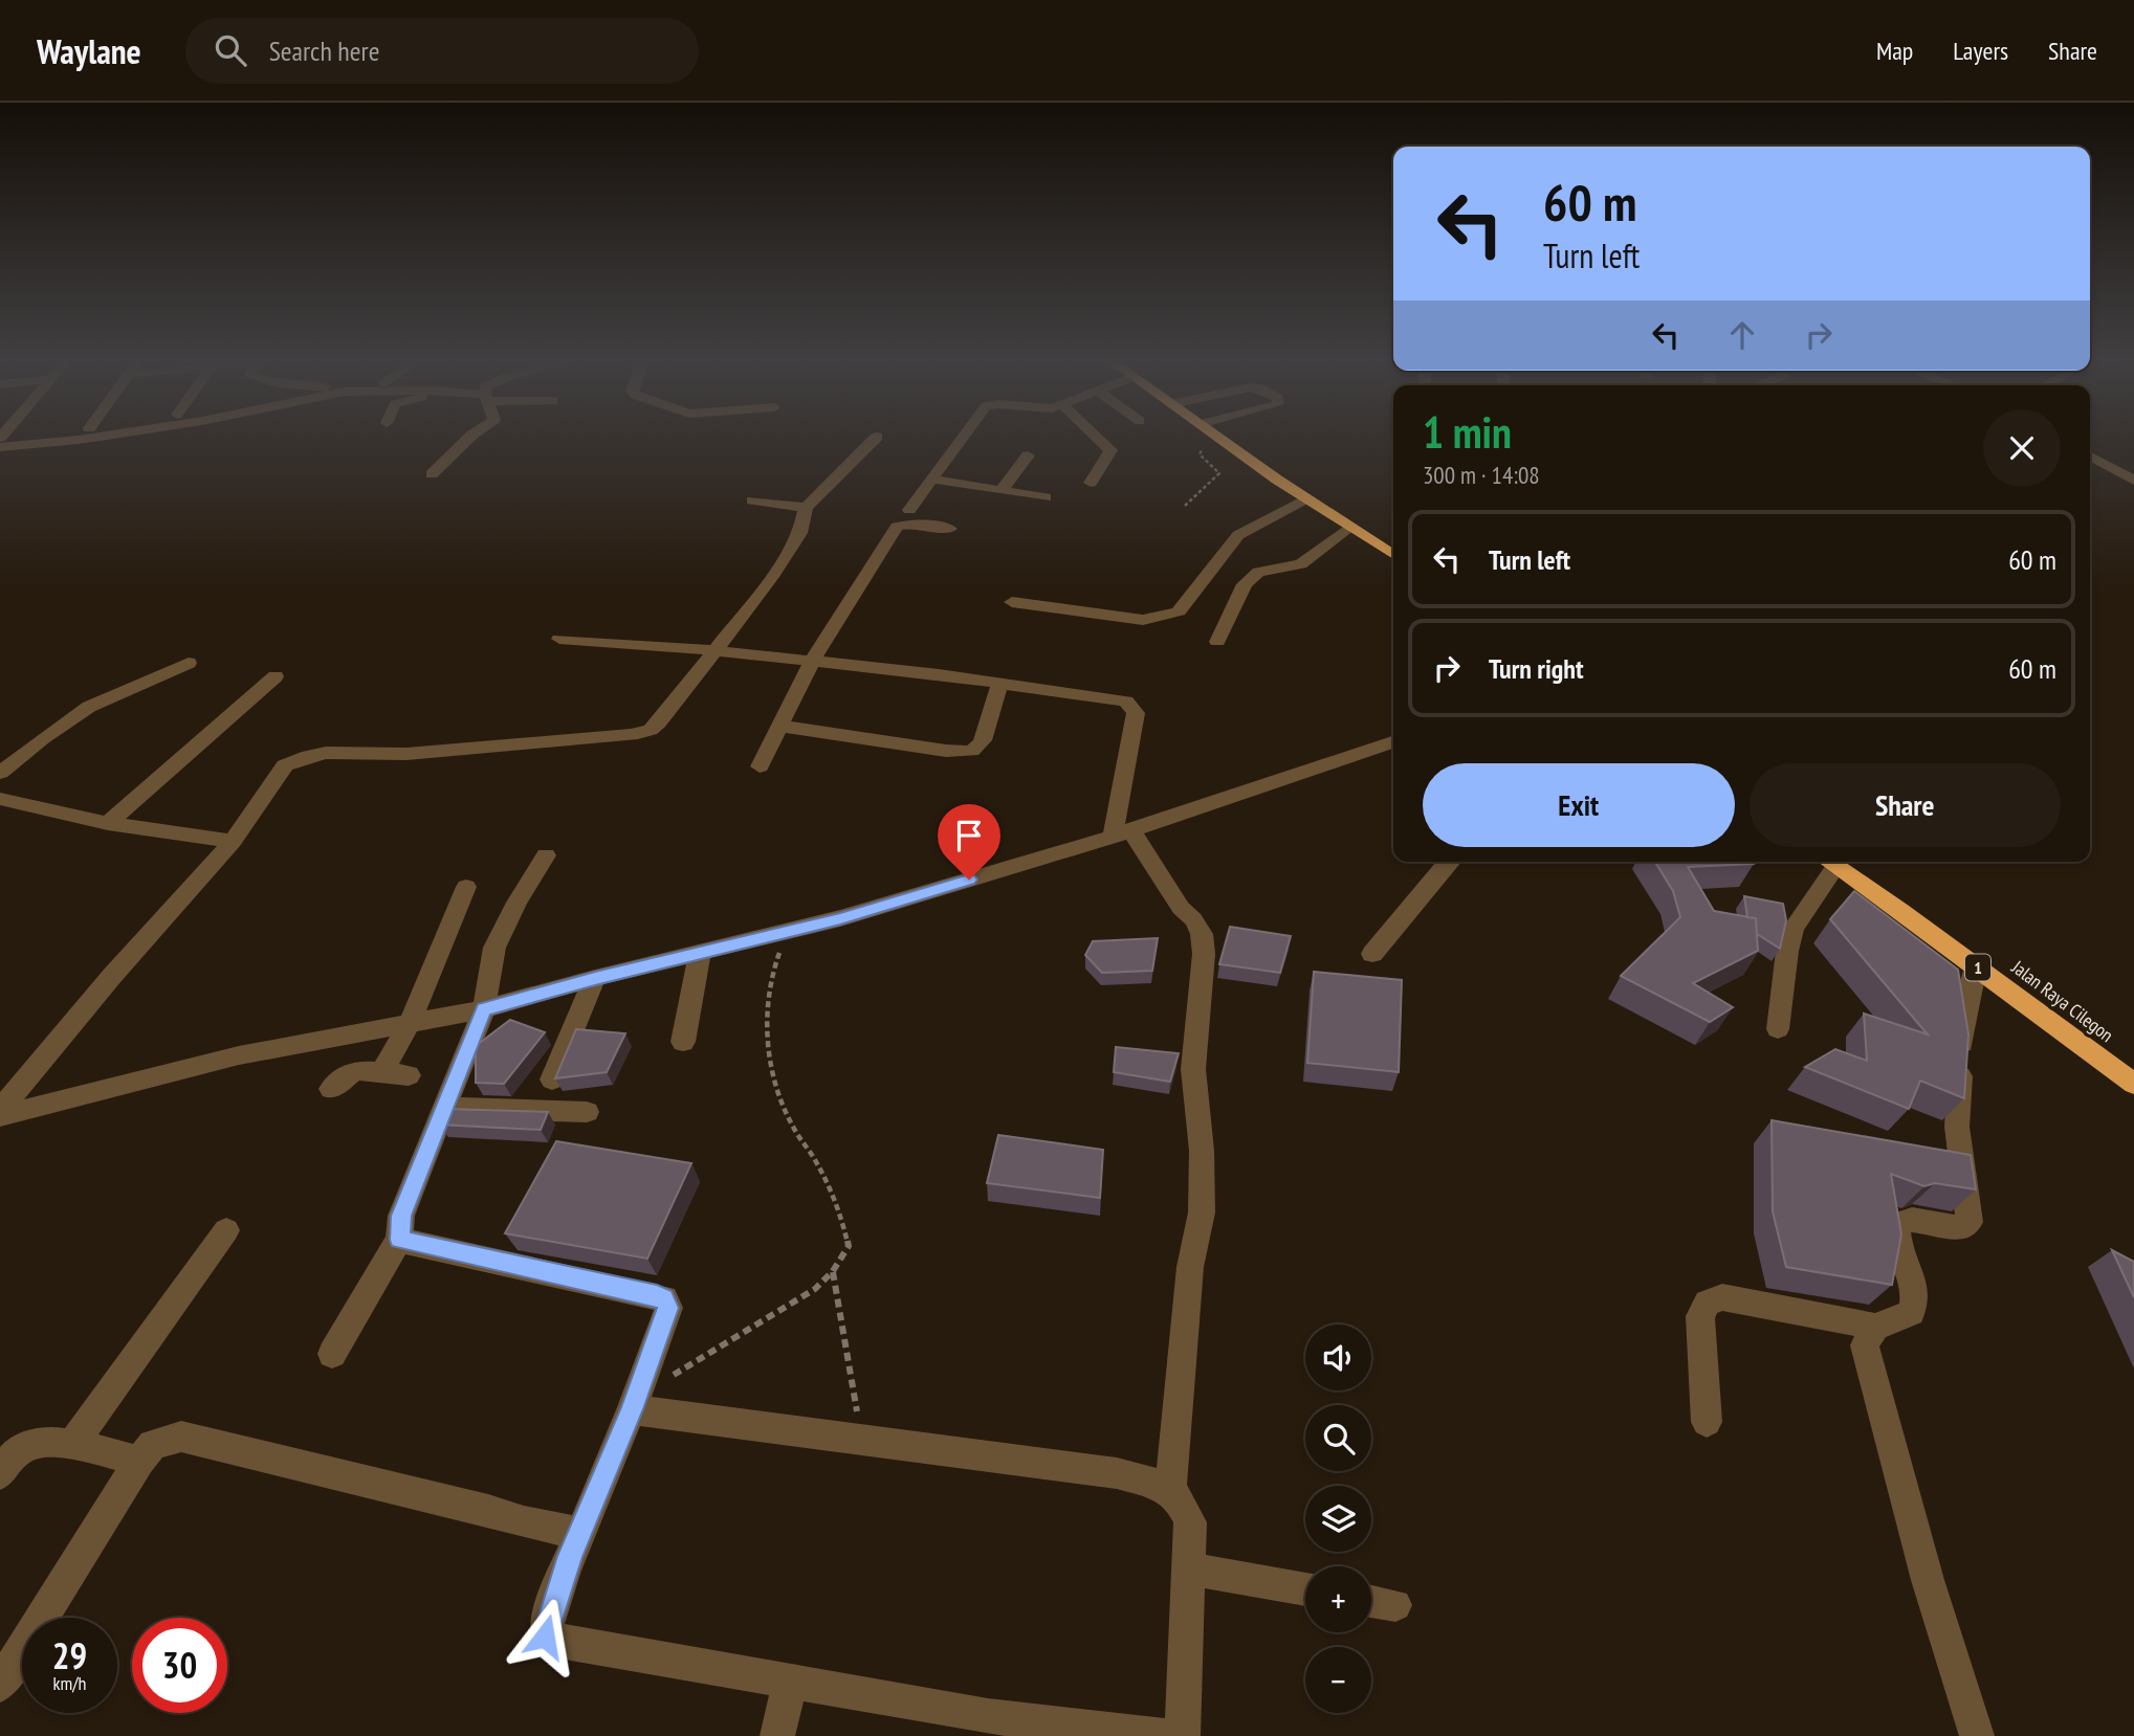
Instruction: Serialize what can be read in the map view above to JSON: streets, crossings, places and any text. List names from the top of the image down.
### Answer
{
  "streets": {
    "highway": ["1", "Jalan Raya Cilegon"]
  },
  "page": {
    "header": "Waylane",
    "search": "Search here",
    "nav": ["Map", "Layers", "Share"],
    "turn": ["60 m", "Turn left"],
    "heading": ["1 min", "300 m · 14:08"],
    "list": [
      {
        "name": "Turn left",
        "value": "60 m"
      },
      {
        "name": "Turn right",
        "value": "60 m"
      }
    ],
    "buttons": ["Exit", "Share"],
    "map_buttons": ["+", "−"],
    "speed": "29 km/h",
    "limit": "30"
  }
}
